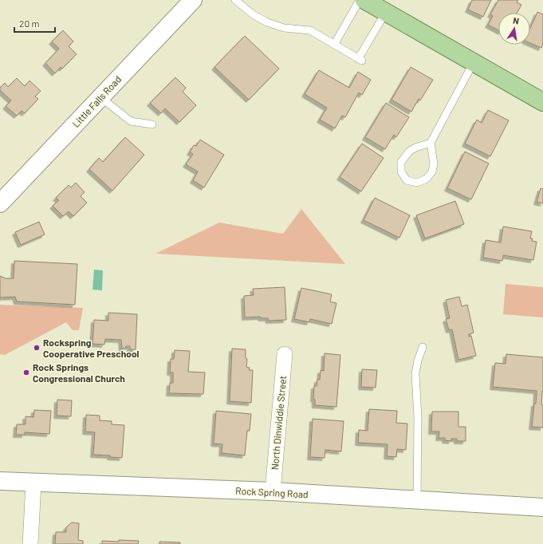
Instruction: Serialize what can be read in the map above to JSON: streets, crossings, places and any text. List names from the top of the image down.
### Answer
{
  "streets": {
    "street": ["Little Falls Road", "North Dinwiddie Street", "Rock Spring Road"]
  },
  "crossings": [
    ["North Dinwiddie Street", "Rock Spring Road"]
  ],
  "places": ["Rockspring Cooperative Preschool", "Rock Springs Congressional Church"],
  "scale_bar": "20 m",
  "north": "top"
}
